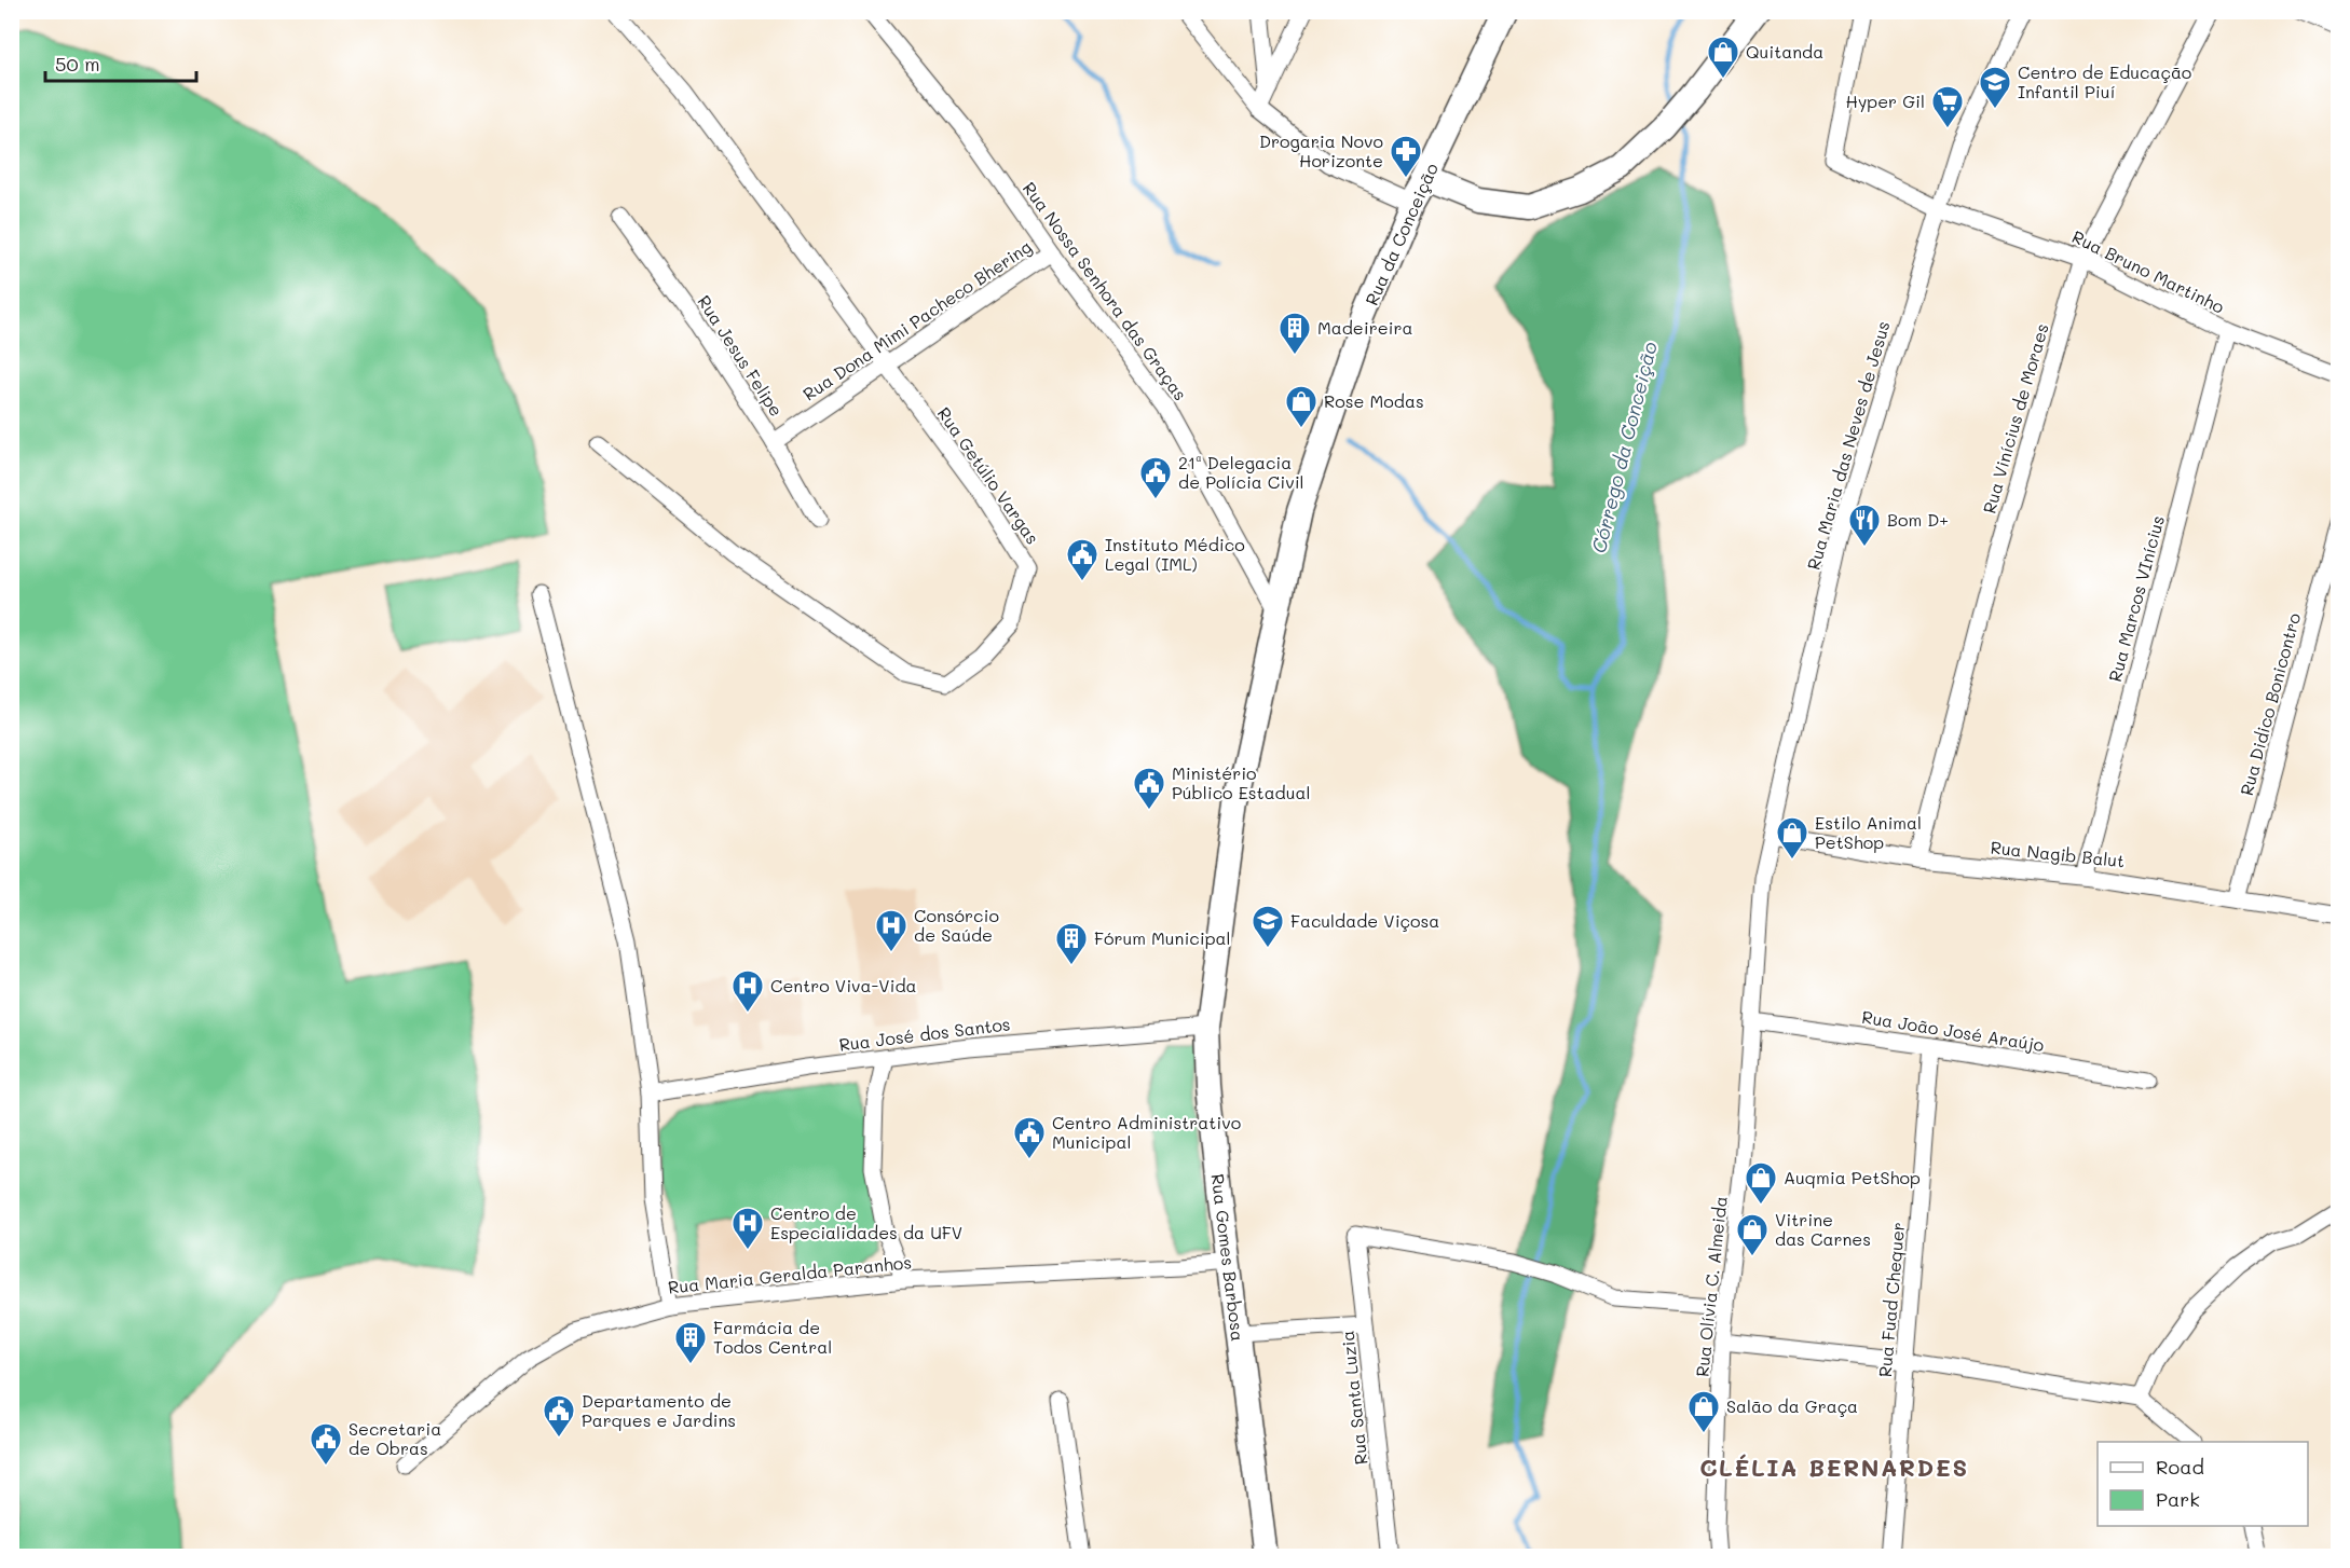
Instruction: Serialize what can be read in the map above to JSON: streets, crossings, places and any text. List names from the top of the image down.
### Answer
{
  "streets": {
    "street": [
      "Rua da Conceição",
      "Rua Bruno Martinho",
      "Rua Nossa Senhora das Graças",
      "Rua Dona Mimi Pacheco Bhering",
      "Rua Jesus Felipe",
      "Rua Vinícius de Moraes",
      "Rua Maria das Neves de Jesus",
      "Rua Getúlio Vargas",
      "Rua Marcos VInícius",
      "Rua Didico Bonicontro",
      "Rua Nagib Balut",
      "Rua João José Araújo",
      "Rua José dos Santos",
      "Rua Gomes Barbosa",
      "Rua Maria Geralda Paranhos",
      "Rua Olívia C. Almeida",
      "Rua Fuad Chequer",
      "Rua Santa Luzia"
    ]
  },
  "crossings": [
    ["Rua da Conceição", "Rua Nossa Senhora das Graças"],
    ["Rua da Conceição", "Rua Gomes Barbosa"],
    ["Rua Bruno Martinho", "Rua Vinícius de Moraes"],
    ["Rua Bruno Martinho", "Rua Maria das Neves de Jesus"],
    ["Rua Bruno Martinho", "Rua Marcos VInícius"],
    ["Rua Nossa Senhora das Graças", "Rua Dona Mimi Pacheco Bhering"],
    ["Rua Nossa Senhora das Graças", "Rua Gomes Barbosa"],
    ["Rua Dona Mimi Pacheco Bhering", "Rua Jesus Felipe"],
    ["Rua Dona Mimi Pacheco Bhering", "Rua Getúlio Vargas"],
    ["Rua Vinícius de Moraes", "Rua Nagib Balut"],
    ["Rua Maria das Neves de Jesus", "Rua Nagib Balut"],
    ["Rua Maria das Neves de Jesus", "Rua João José Araújo"],
    ["Rua Maria das Neves de Jesus", "Rua Olívia C. Almeida"],
    ["Rua Marcos VInícius", "Rua Nagib Balut"],
    ["Rua Didico Bonicontro", "Rua Nagib Balut"],
    ["Rua João José Araújo", "Rua Olívia C. Almeida"],
    ["Rua João José Araújo", "Rua Fuad Chequer"],
    ["Rua José dos Santos", "Rua Gomes Barbosa"],
    ["Rua Gomes Barbosa", "Rua Maria Geralda Paranhos"],
    ["Rua Olívia C. Almeida", "Rua Santa Luzia"]
  ],
  "districts": ["CLÉLIA BERNARDES"],
  "water": ["Córrego da Conceição"],
  "places": {
    "shop": [
      "Quitanda",
      "Rose Modas",
      "Estilo Animal PetShop",
      "Auqmia PetShop",
      "Vitrine das Carnes",
      "Salão da Graça"
    ],
    "school or university": ["Centro de Educação Infantil Piuí", "Faculdade Viçosa"],
    "supermarket": ["Hyper Gil"],
    "pharmacy": ["Drogaria Novo Horizonte"],
    "building": ["Madeireira", "Fórum Municipal", "Farmácia de Todos Central"],
    "public building": [
      "21ª Delegacia de Polícia Civil",
      "Instituto Médico Legal (IML)",
      "Ministério Público Estadual",
      "Centro Administrativo Municipal",
      "Departamento de Parques e Jardins",
      "Secretaria de Obras"
    ],
    "restaurant": ["Bom D+"],
    "hospital": ["Consórcio de Saúde", "Centro Viva-Vida", "Centro de Especialidades da UFV"]
  },
  "legend": ["Road", "Park"],
  "scale_bar": "50 m"
}
